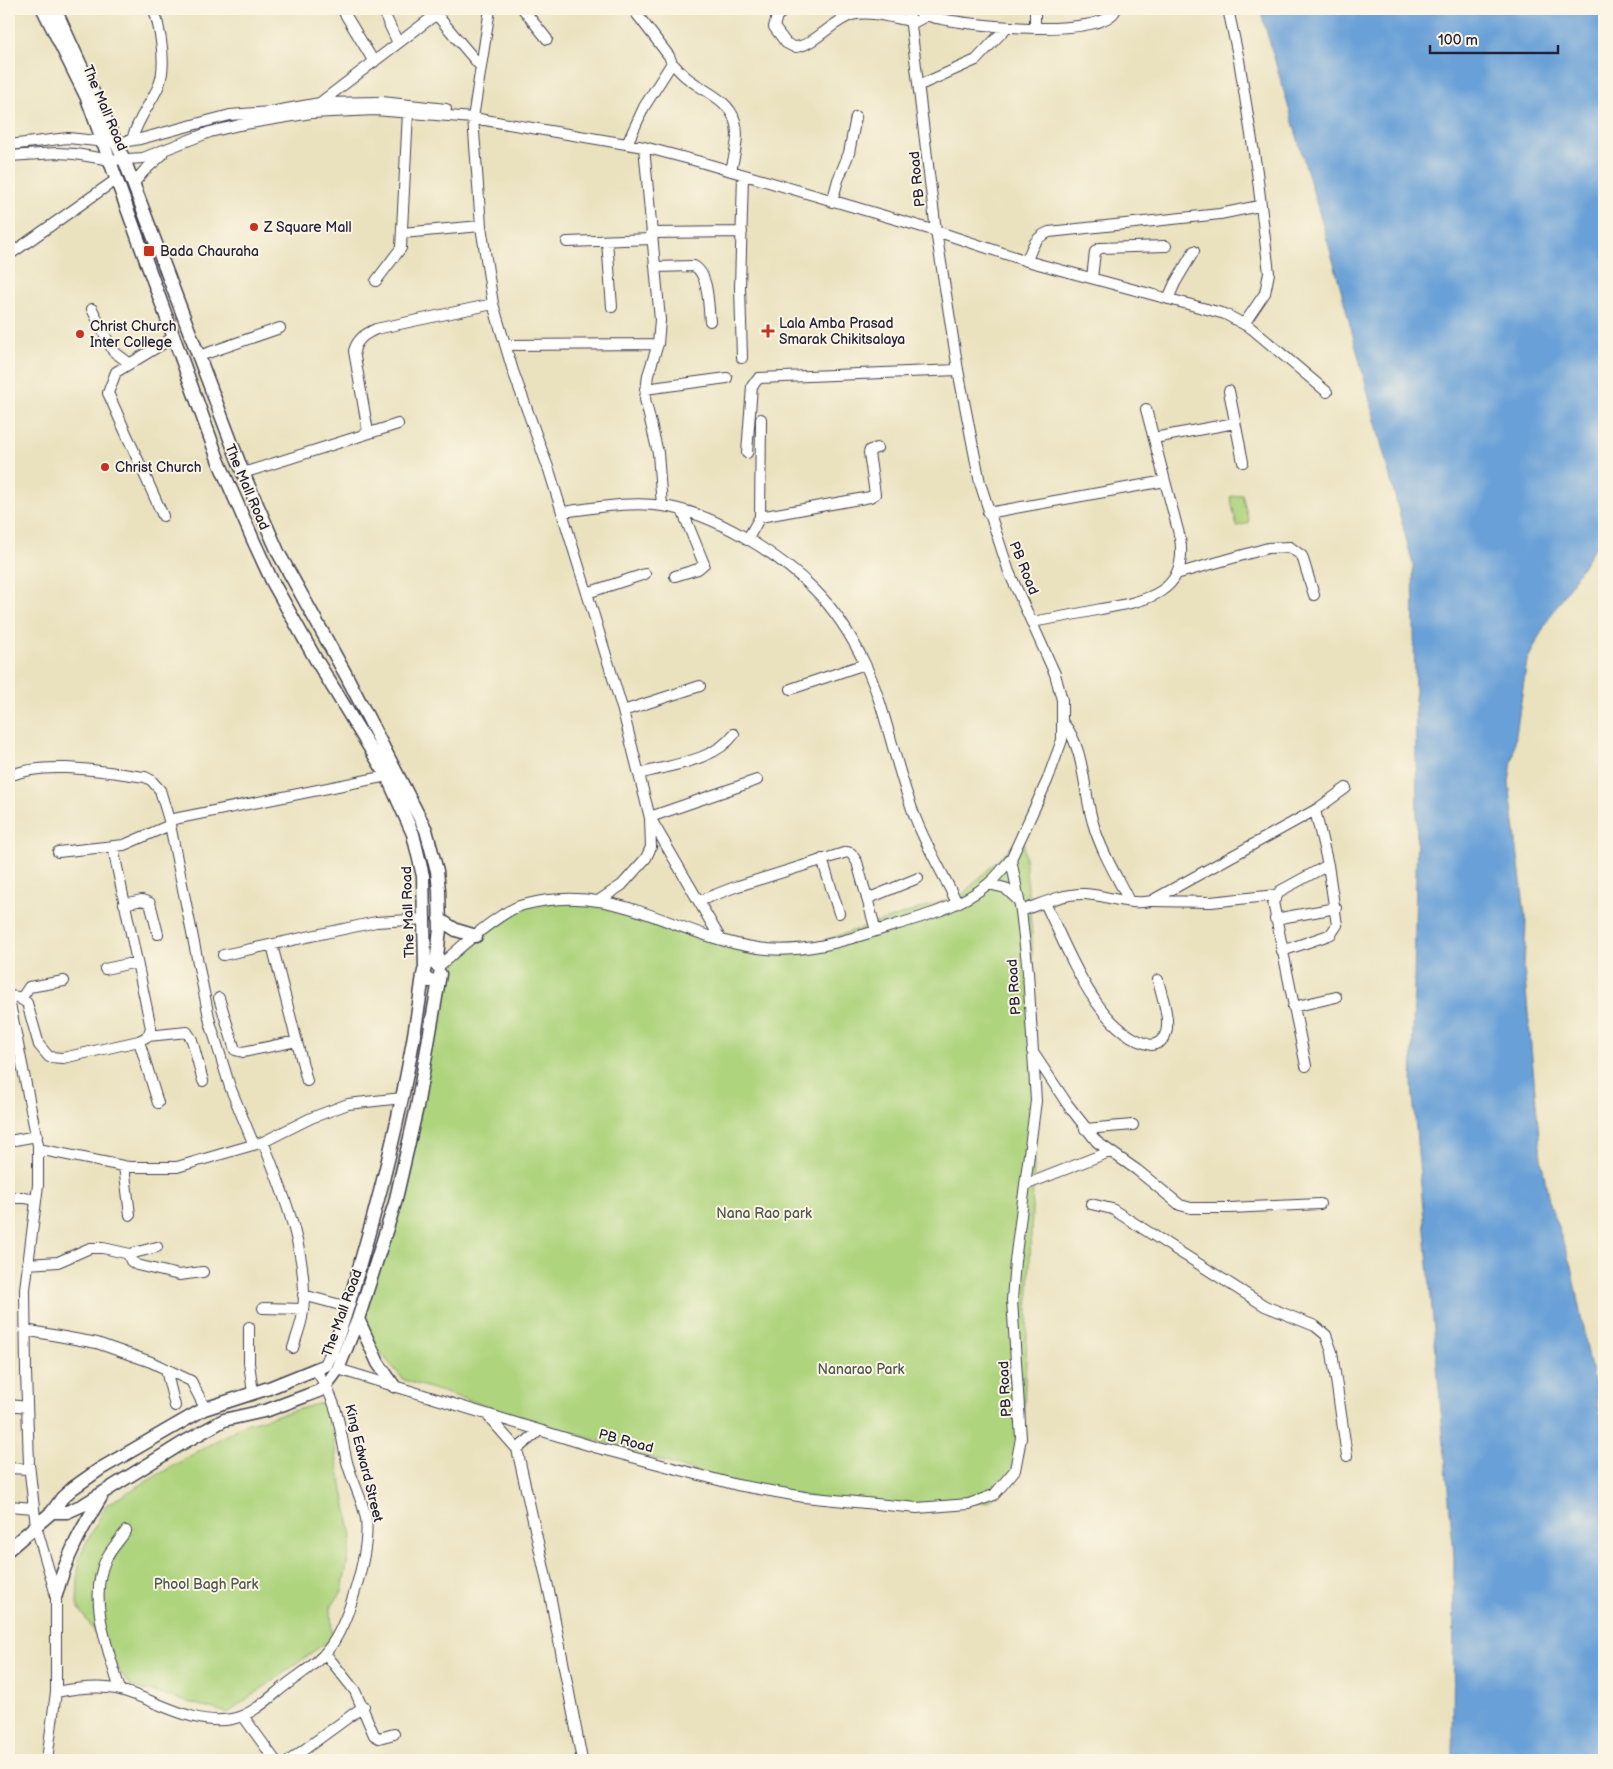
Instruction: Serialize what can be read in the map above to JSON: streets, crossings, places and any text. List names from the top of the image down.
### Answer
{
  "streets": {
    "main road": ["The Mall Road"],
    "street": ["PB Road", "King Edward Street"]
  },
  "crossings": [
    ["The Mall Road", "PB Road"],
    ["The Mall Road", "King Edward Street"]
  ],
  "parks": ["Nana Rao park", "Nanarao Park", "Phool Bagh Park"],
  "places": {
    "other": ["Z Square Mall", "Christ Church Inter College", "Christ Church"],
    "transit": ["Bada Chauraha"],
    "health": ["Lala Amba Prasad Smarak Chikitsalaya"]
  },
  "scale_bar": "100 m"
}
